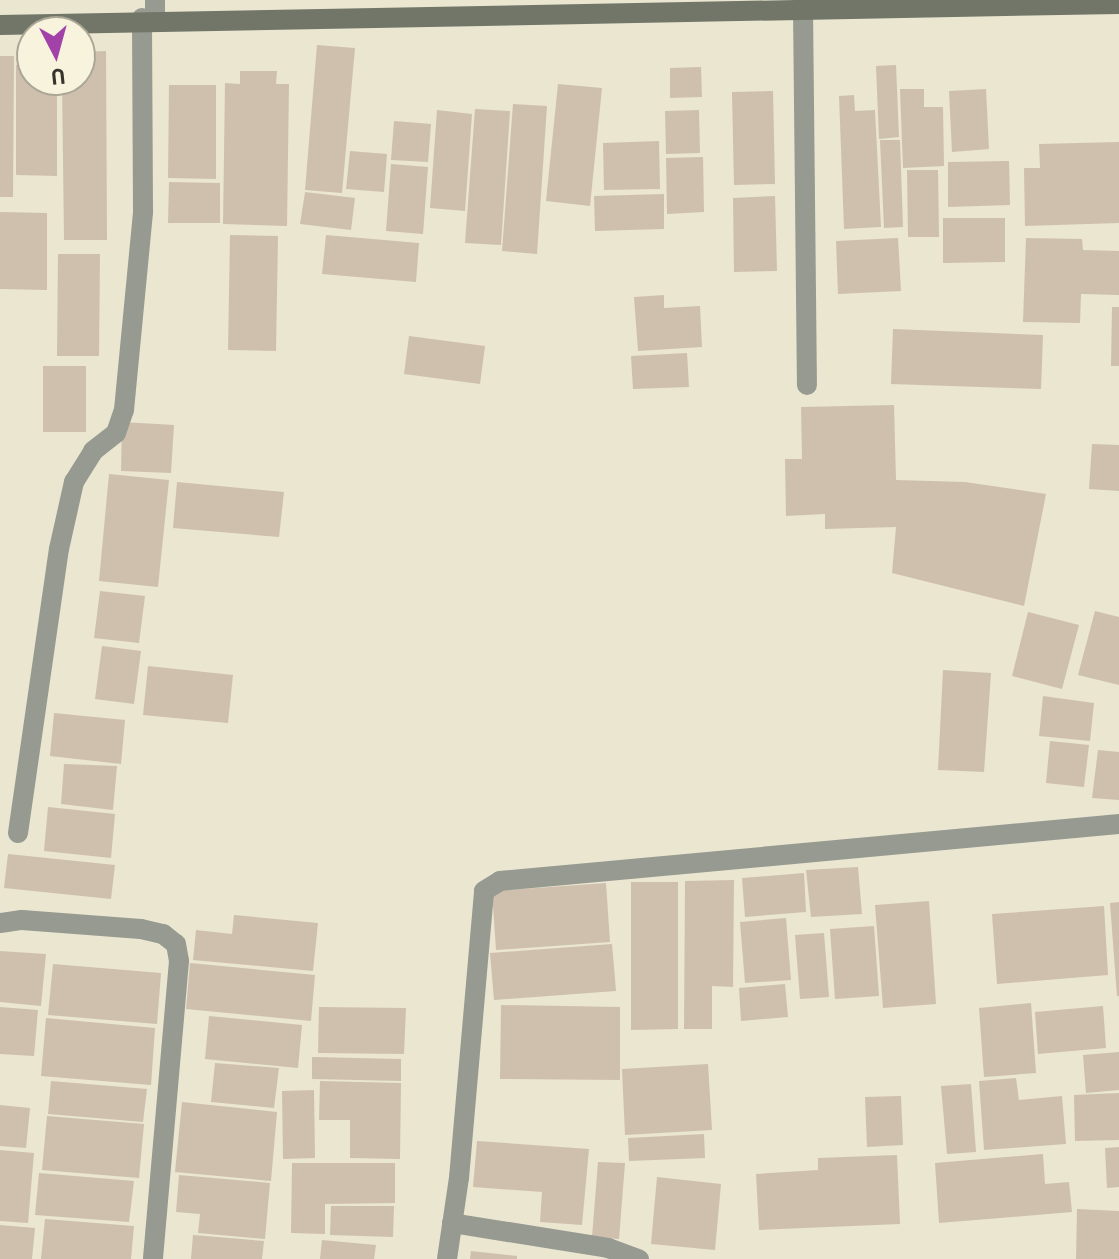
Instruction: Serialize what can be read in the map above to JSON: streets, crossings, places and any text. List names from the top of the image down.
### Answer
{
  "north": "bottom"
}
